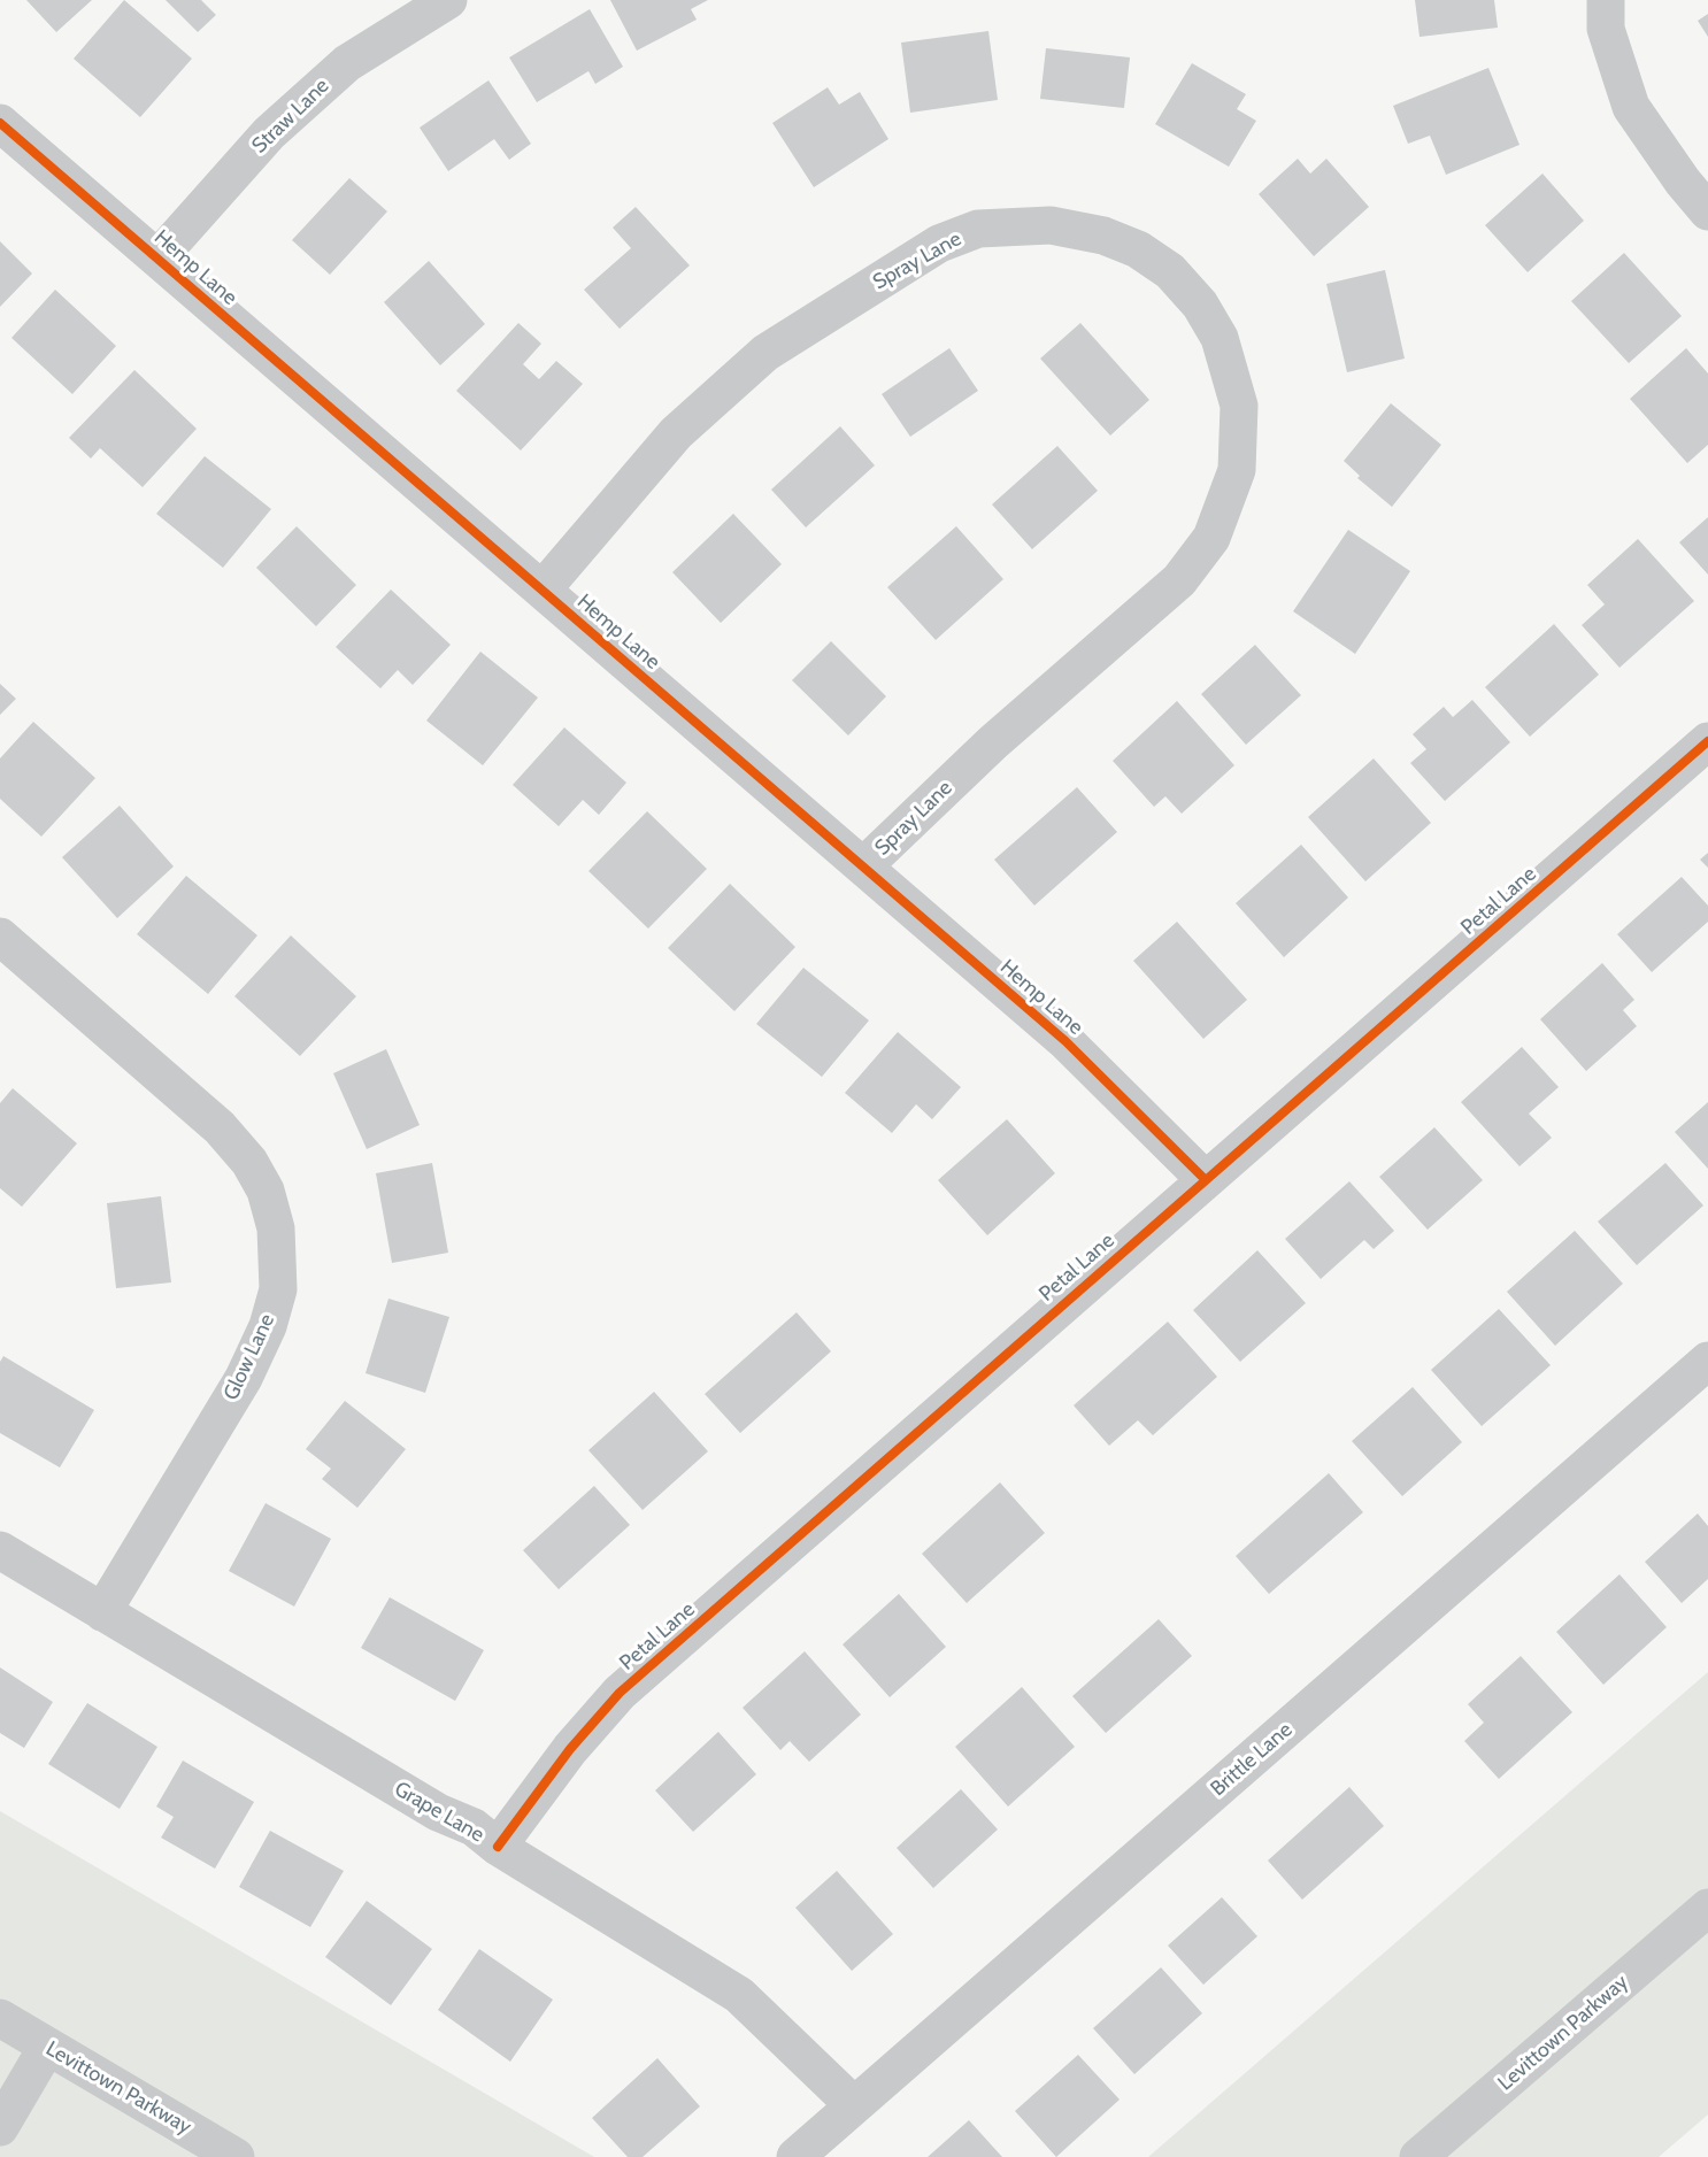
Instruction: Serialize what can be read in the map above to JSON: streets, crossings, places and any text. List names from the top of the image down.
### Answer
{
  "streets": {
    "street": [
      "Straw Lane",
      "Spray Lane",
      "Hemp Lane",
      "Petal Lane",
      "Glow Lane",
      "Brittle Lane",
      "Grape Lane",
      "Levittown Parkway"
    ]
  },
  "crossings": [
    ["Straw Lane", "Hemp Lane"],
    ["Spray Lane", "Hemp Lane"],
    ["Hemp Lane", "Petal Lane"],
    ["Petal Lane", "Grape Lane"],
    ["Glow Lane", "Grape Lane"],
    ["Brittle Lane", "Grape Lane"]
  ]
}
